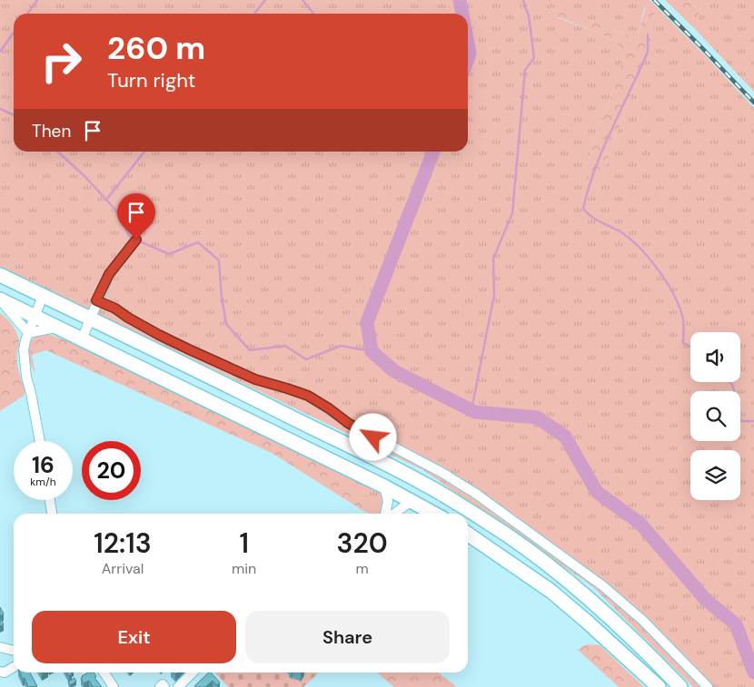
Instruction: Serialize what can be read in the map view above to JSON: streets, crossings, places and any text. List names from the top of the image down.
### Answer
{
  "page": {
    "turn": ["260 m", "Turn right"],
    "then": "Then",
    "speed": "16 km/h",
    "limit": "20",
    "eta": [
      "12:13",
      "Arrival",
      "1",
      "min",
      "320",
      "m"
    ],
    "buttons": ["Exit", "Share"]
  }
}
